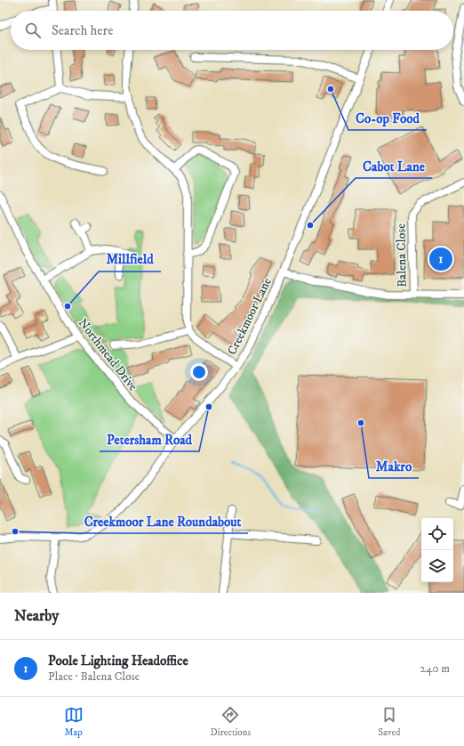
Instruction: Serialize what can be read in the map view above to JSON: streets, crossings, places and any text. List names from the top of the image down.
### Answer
{
  "streets": {
    "street": ["Balena Close", "Creekmoor Lane", "Northmead Drive"]
  },
  "crossings": [
    ["Creekmoor Lane", "Northmead Drive"]
  ],
  "places": [
    "Co-op Food",
    "Cabot Lane",
    "Millfield",
    "Petersham Road",
    "Makro",
    "Creekmoor Lane Roundabout"
  ],
  "page": {
    "search": "Search here",
    "pins": "1",
    "heading": "Nearby",
    "list": [
      {
        "mark": "1",
        "name": "Poole Lighting Headoffice",
        "note": "Place · Balena Close",
        "value": "240 m"
      }
    ],
    "nav": ["Map", "Directions", "Saved"]
  }
}
